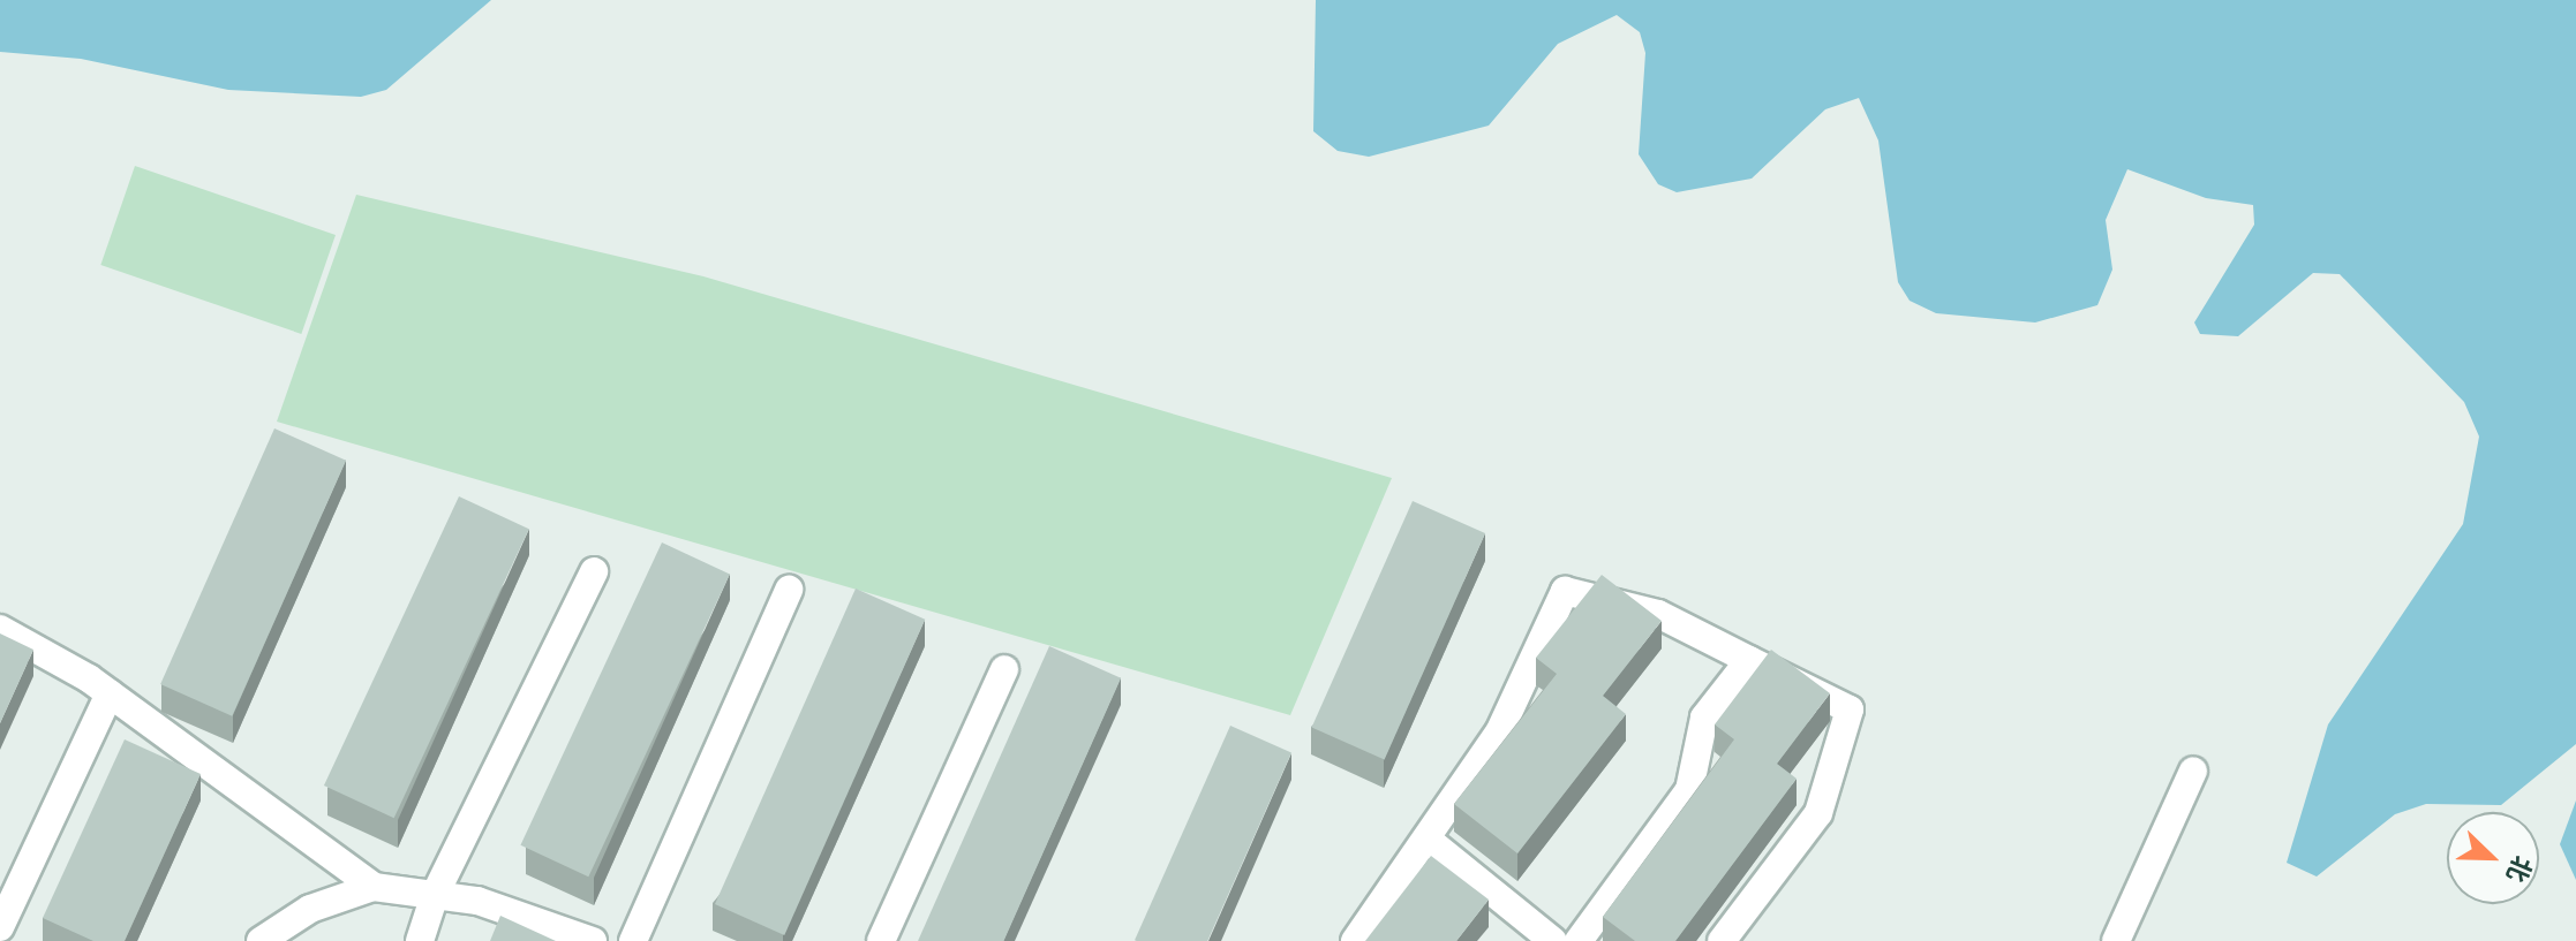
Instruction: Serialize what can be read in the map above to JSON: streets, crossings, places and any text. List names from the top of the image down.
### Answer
{
  "north": "bottom right"
}
